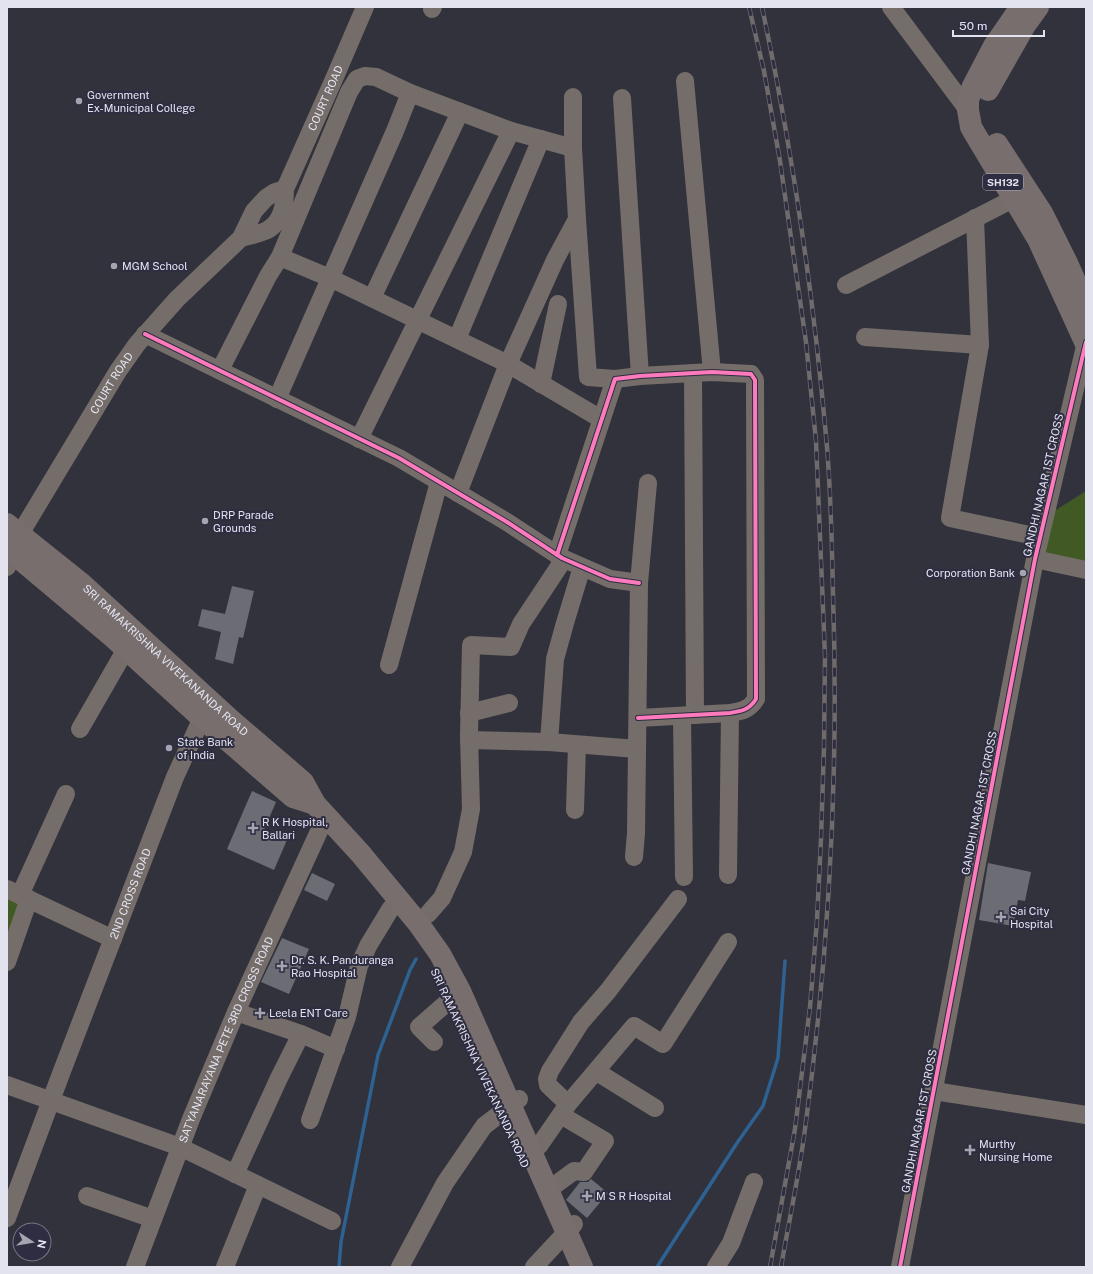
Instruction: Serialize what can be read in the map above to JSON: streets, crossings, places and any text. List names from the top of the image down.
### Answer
{
  "streets": {
    "main road": ["SH132", "SRI RAMAKRISHNA VIVEKANANDA ROAD"],
    "street": [
      "COURT ROAD",
      "GANDHI NAGAR 1ST CROSS",
      "2ND CROSS ROAD",
      "SATYANARAYANA PETE 3RD CROSS ROAD"
    ]
  },
  "crossings": [
    ["COURT ROAD", "SRI RAMAKRISHNA VIVEKANANDA ROAD"],
    ["SH132", "GANDHI NAGAR 1ST CROSS"],
    ["SRI RAMAKRISHNA VIVEKANANDA ROAD", "2ND CROSS ROAD"],
    ["SRI RAMAKRISHNA VIVEKANANDA ROAD", "SATYANARAYANA PETE 3RD CROSS ROAD"]
  ],
  "places": {
    "other": [
      "Government Ex-Municipal College",
      "MGM School",
      "DRP Parade Grounds",
      "Corporation Bank",
      "State Bank of India"
    ],
    "health": [
      "R K Hospital, Ballari",
      "Sai City Hospital",
      "Dr. S. K. Panduranga Rao Hospital",
      "Leela ENT Care",
      "Murthy Nursing Home",
      "M S R Hospital"
    ]
  },
  "scale_bar": "50 m",
  "north": "right"
}
